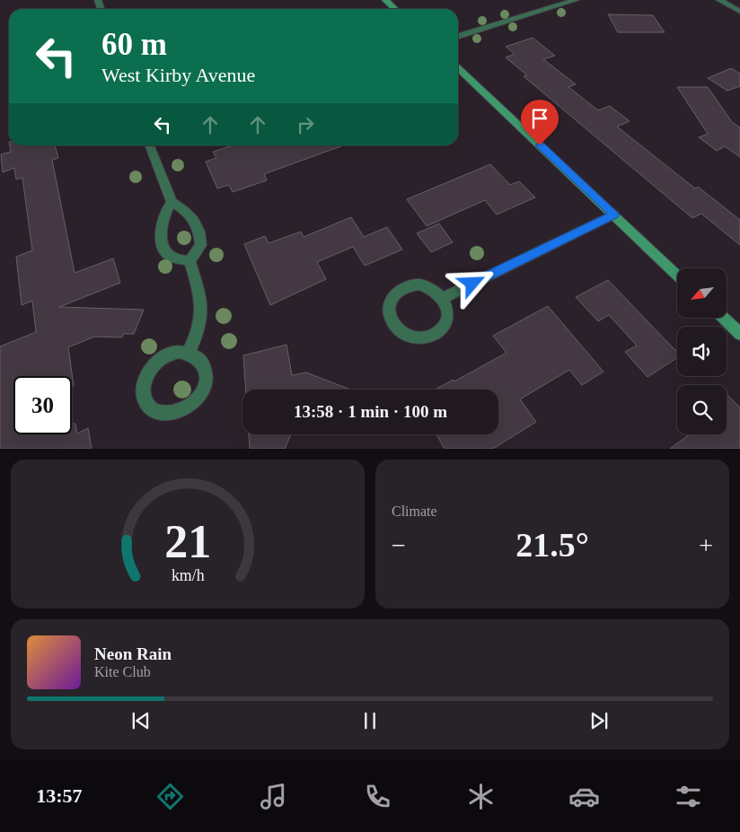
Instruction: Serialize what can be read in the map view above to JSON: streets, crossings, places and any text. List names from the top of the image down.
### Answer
{
  "north": "bottom left",
  "page": {
    "turn": ["60 m", "West Kirby Avenue"],
    "limit": "30",
    "trip": "13:58 · 1 min · 100 m",
    "tile": "Climate",
    "heat": ["−", "21.5°", "+"],
    "song": ["Neon Rain", "Kite Club"],
    "tabs": "13:57",
    "gauge": ["21", "km/h"]
  }
}
